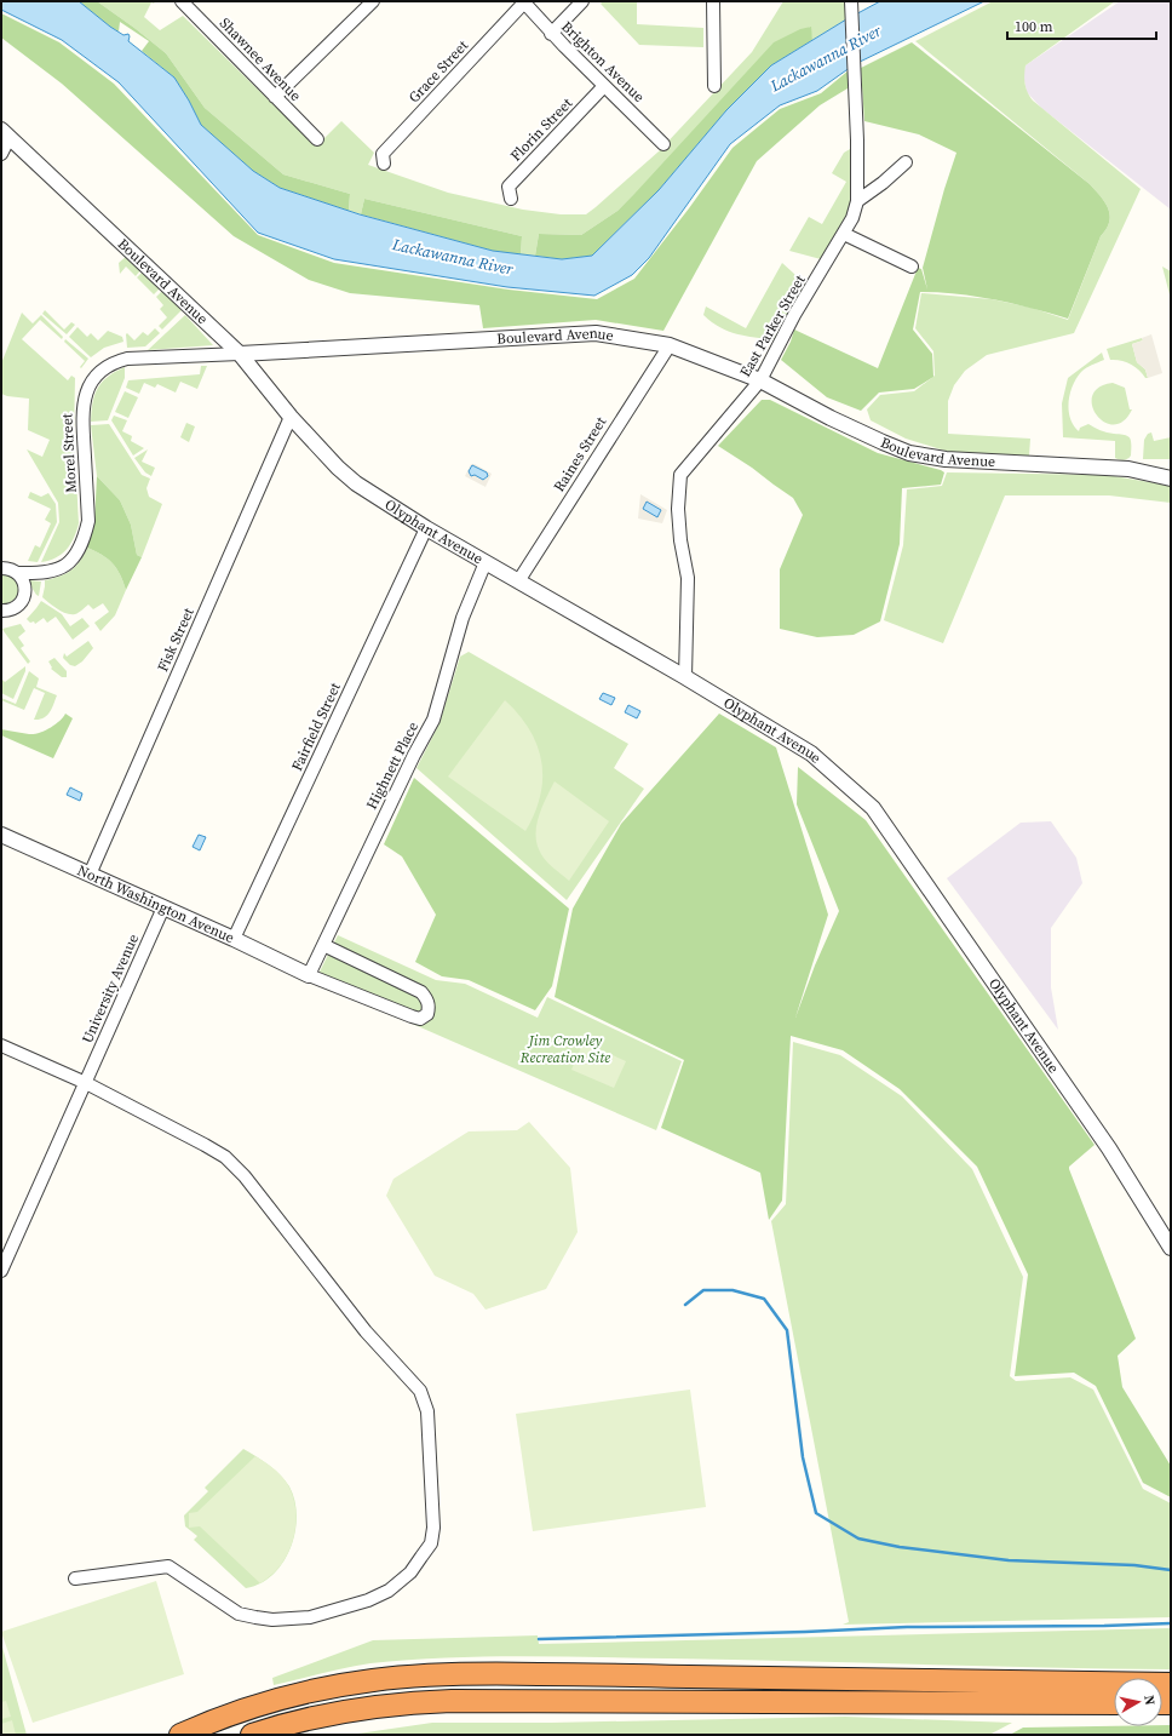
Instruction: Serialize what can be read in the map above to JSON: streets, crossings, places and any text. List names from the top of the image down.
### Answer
{
  "streets": {
    "street": [
      "Shawnee Avenue",
      "Brighton Avenue",
      "Grace Street",
      "Florin Street",
      "Boulevard Avenue",
      "East Parker Street",
      "Morel Street",
      "Raines Street",
      "Olyphant Avenue",
      "Fisk Street",
      "Fairfield Street",
      "Highnett Place",
      "North Washington Avenue",
      "University Avenue"
    ]
  },
  "crossings": [
    ["Brighton Avenue", "Grace Street"],
    ["Brighton Avenue", "Florin Street"],
    ["Boulevard Avenue", "East Parker Street"],
    ["Boulevard Avenue", "Morel Street"],
    ["Boulevard Avenue", "Raines Street"],
    ["Boulevard Avenue", "Olyphant Avenue"],
    ["East Parker Street", "Olyphant Avenue"],
    ["Morel Street", "Olyphant Avenue"],
    ["Raines Street", "Olyphant Avenue"],
    ["Olyphant Avenue", "Fisk Street"],
    ["Olyphant Avenue", "Fairfield Street"],
    ["Olyphant Avenue", "Highnett Place"],
    ["Fisk Street", "North Washington Avenue"],
    ["Fairfield Street", "North Washington Avenue"],
    ["Highnett Place", "North Washington Avenue"],
    ["North Washington Avenue", "University Avenue"]
  ],
  "water": ["Lackawanna River"],
  "parks": ["Jim Crowley Recreation Site"],
  "scale_bar": "100 m",
  "north": "right"
}
